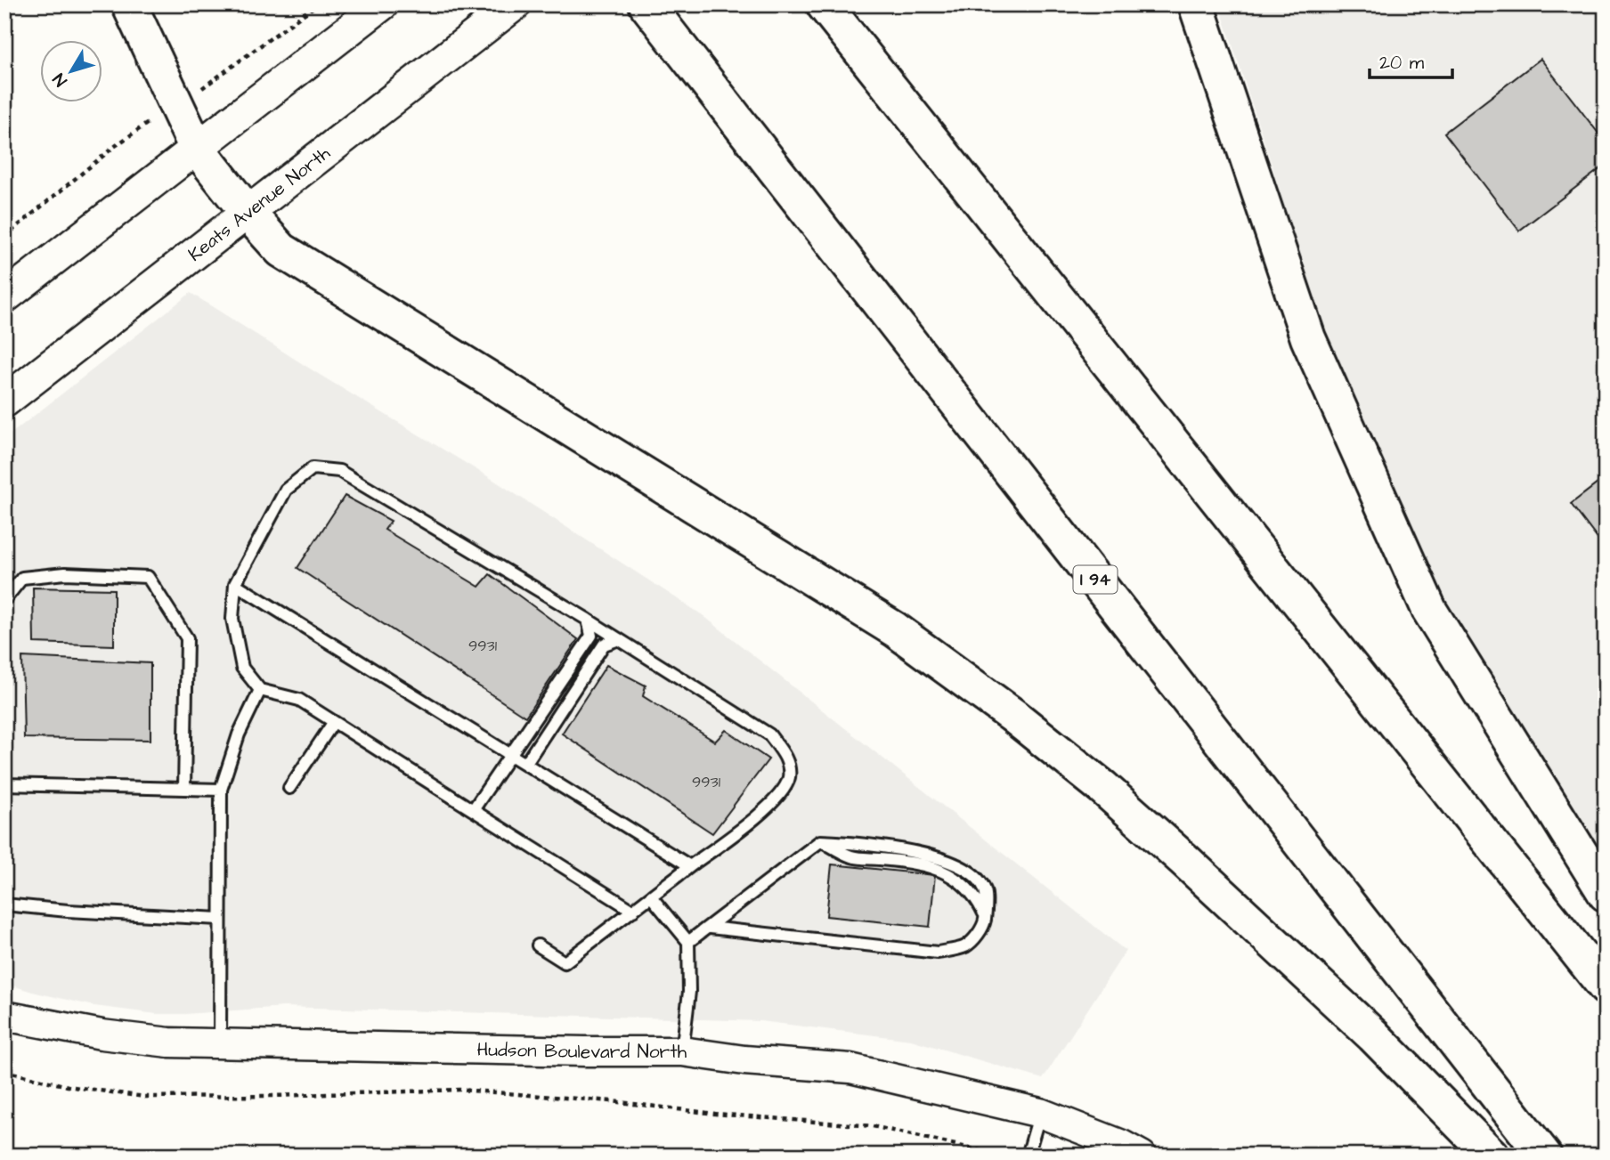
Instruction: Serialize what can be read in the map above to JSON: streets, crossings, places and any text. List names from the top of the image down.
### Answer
{
  "streets": {
    "highway": ["I 94"],
    "main road": ["Keats Avenue North"],
    "street": ["Hudson Boulevard North"]
  },
  "house_numbers": ["9931", "9931"],
  "scale_bar": "20 m",
  "north": "bottom left"
}
